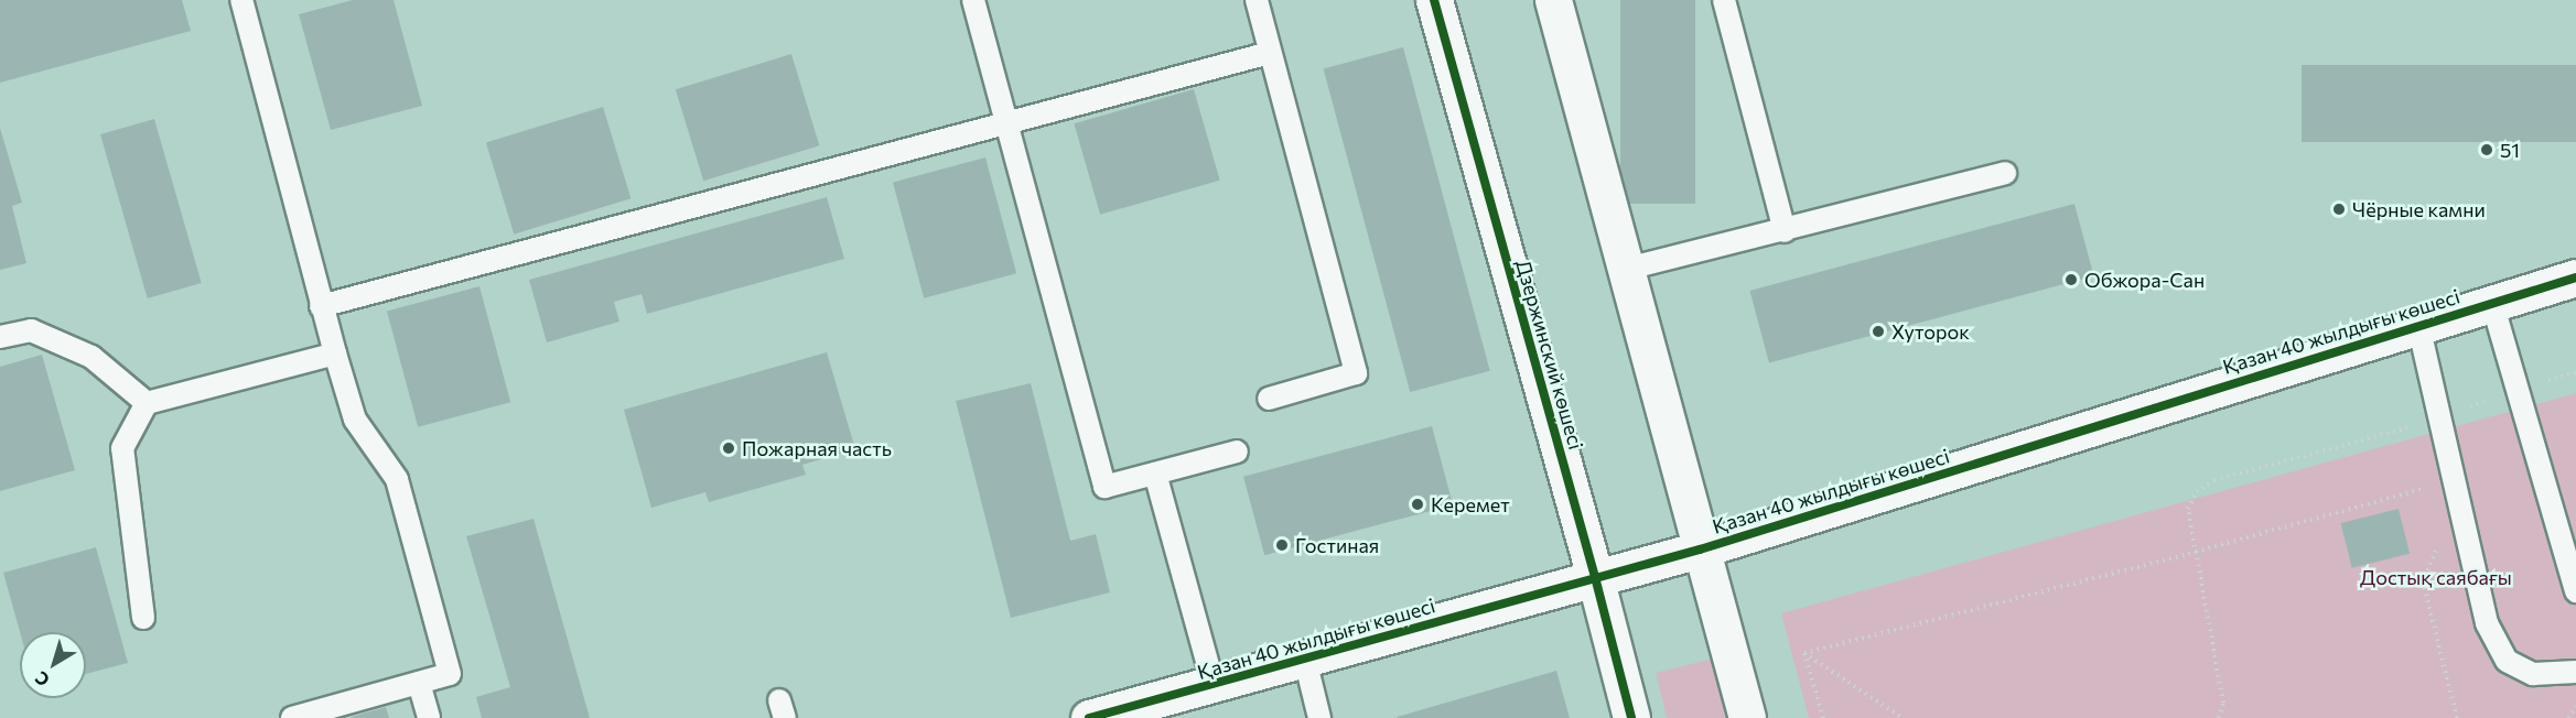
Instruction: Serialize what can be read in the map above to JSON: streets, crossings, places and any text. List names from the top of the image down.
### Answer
{
  "streets": {
    "street": ["Қазан 40 жылдығы көшесі", "Дзержинский көшесі"]
  },
  "crossings": [
    ["Қазан 40 жылдығы көшесі", "Дзержинский көшесі"]
  ],
  "parks": ["Достық саябағы"],
  "places": [
    "51",
    "Чёрные камни",
    "Обжора-Сан",
    "Хуторок",
    "Пожарная часть",
    "Керемет",
    "Гостиная"
  ],
  "north": "bottom left"
}
